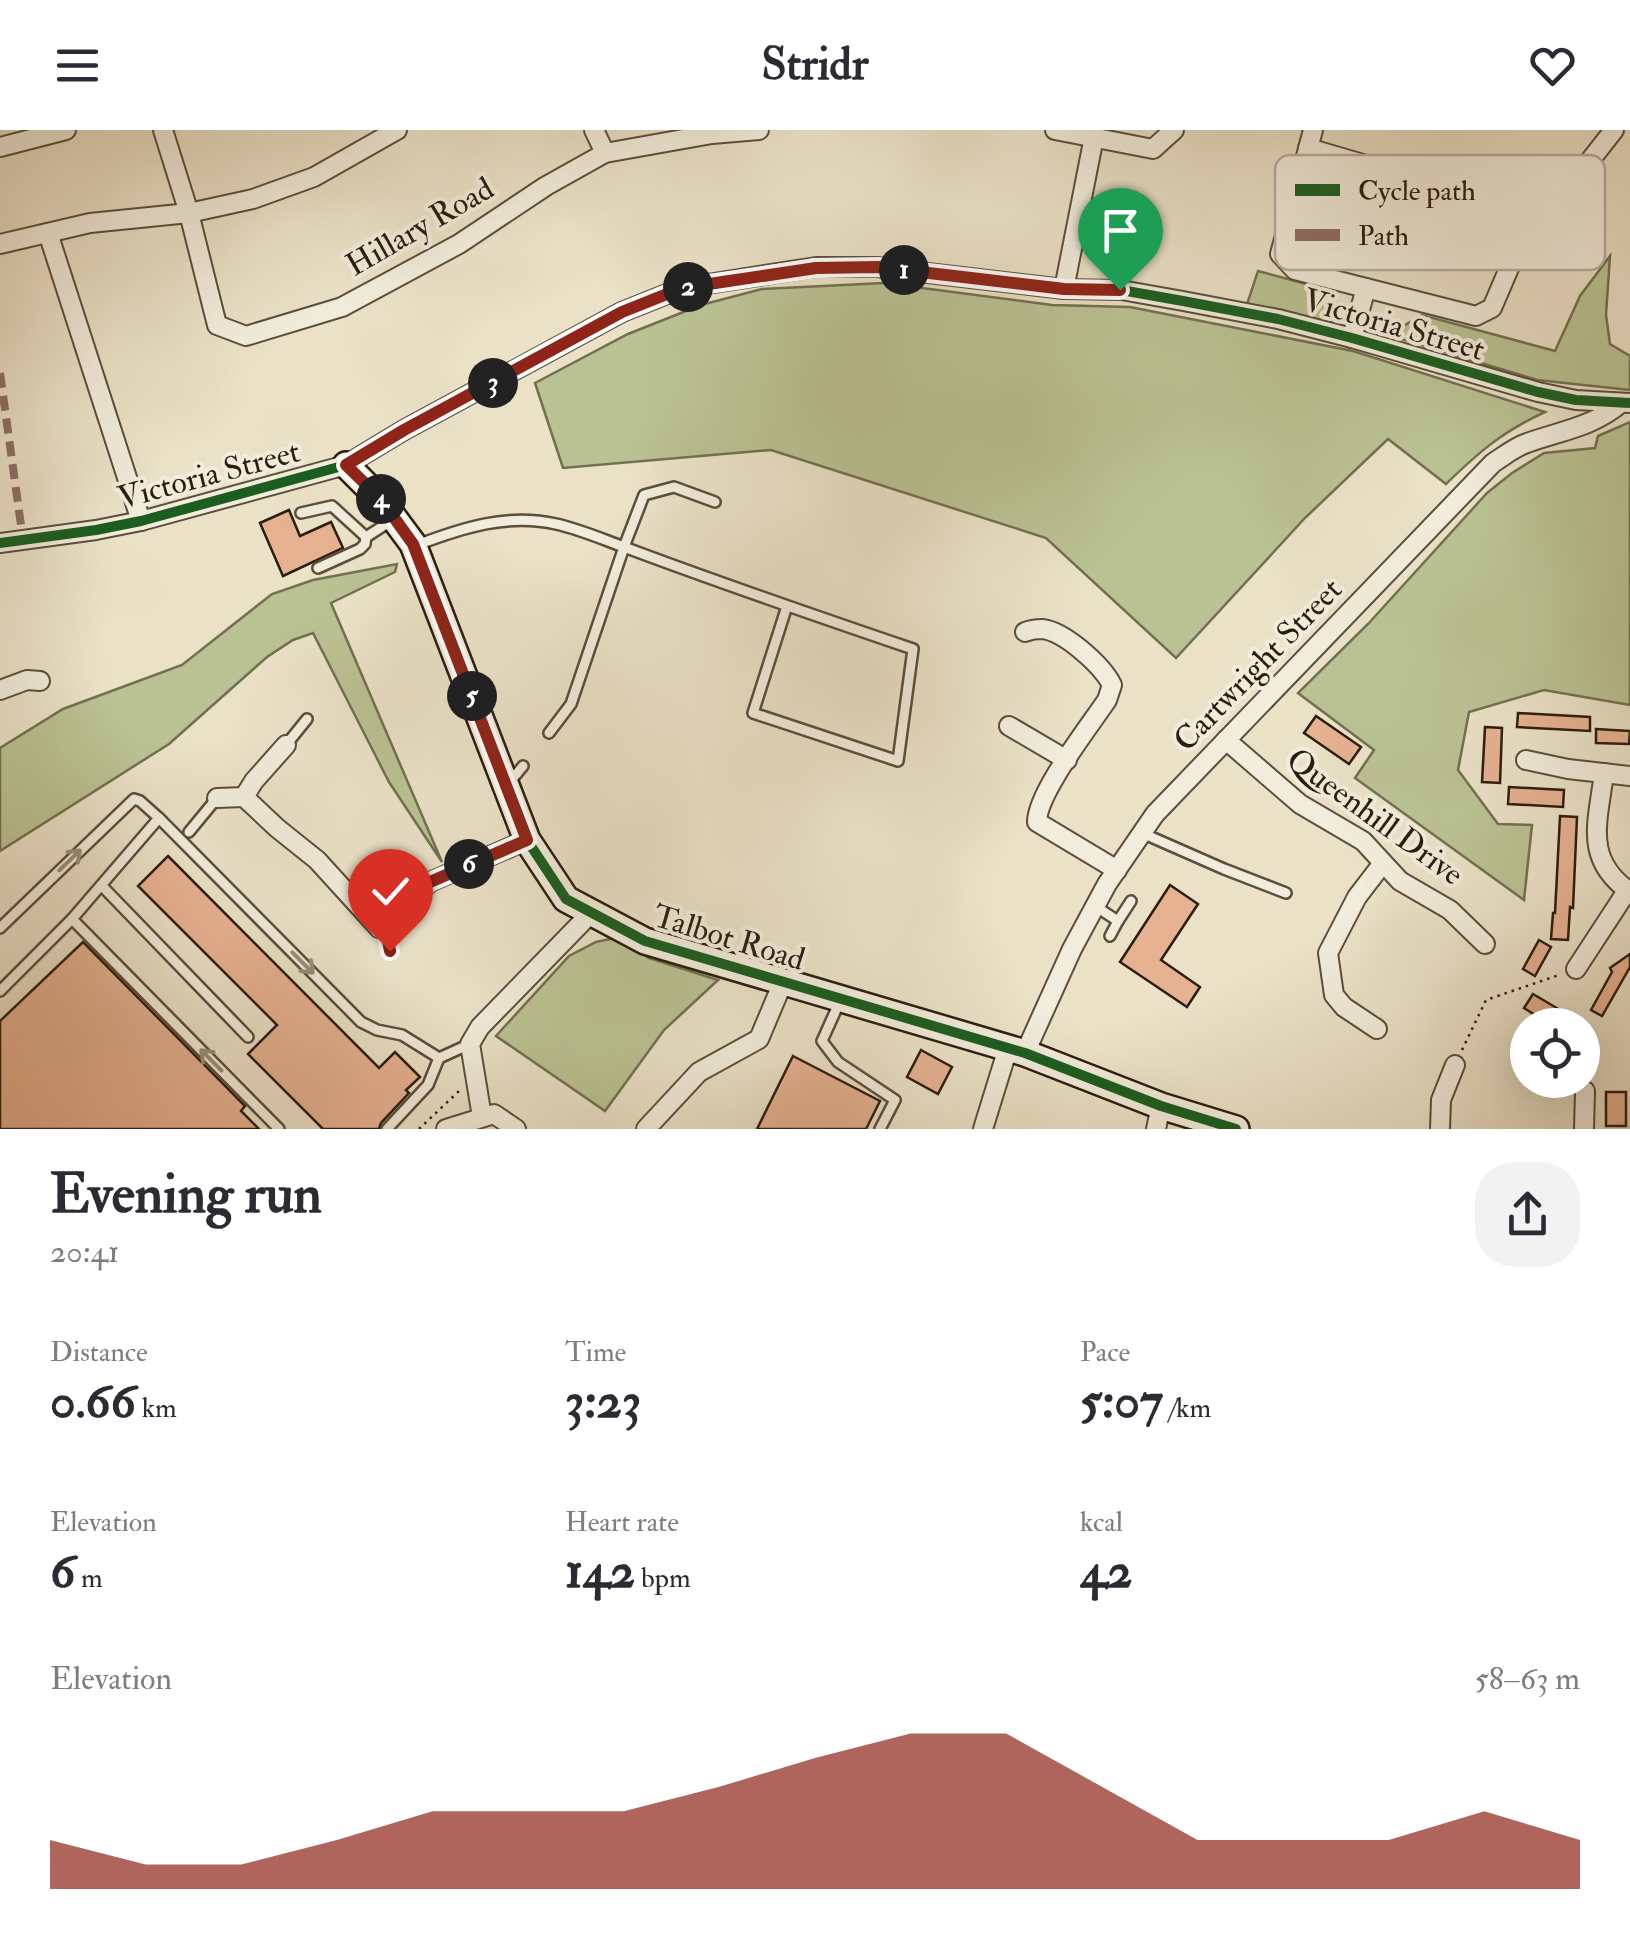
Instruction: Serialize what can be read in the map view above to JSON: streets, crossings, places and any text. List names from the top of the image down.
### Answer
{
  "streets": {
    "street": [
      "Hillary Road",
      "Victoria Street",
      "Cartwright Street",
      "Queenhill Drive",
      "Talbot Road"
    ]
  },
  "crossings": [
    ["Victoria Street", "Cartwright Street"],
    ["Victoria Street", "Talbot Road"],
    ["Cartwright Street", "Queenhill Drive"],
    ["Cartwright Street", "Talbot Road"]
  ],
  "legend": ["Cycle path", "Path"],
  "page": {
    "header": "Stridr",
    "pins": [
      "1",
      "2",
      "3",
      "4",
      "5",
      "6"
    ],
    "heading": ["Evening run", "20:41"],
    "stats": [
      ["Distance", "0.66 km"],
      ["Time", "3:23"],
      ["Pace", "5:07 /km"],
      ["Elevation", "6 m"],
      ["Heart rate", "142 bpm"],
      ["kcal", "42"]
    ],
    "chart": ["Elevation", "58–63 m"]
  }
}
